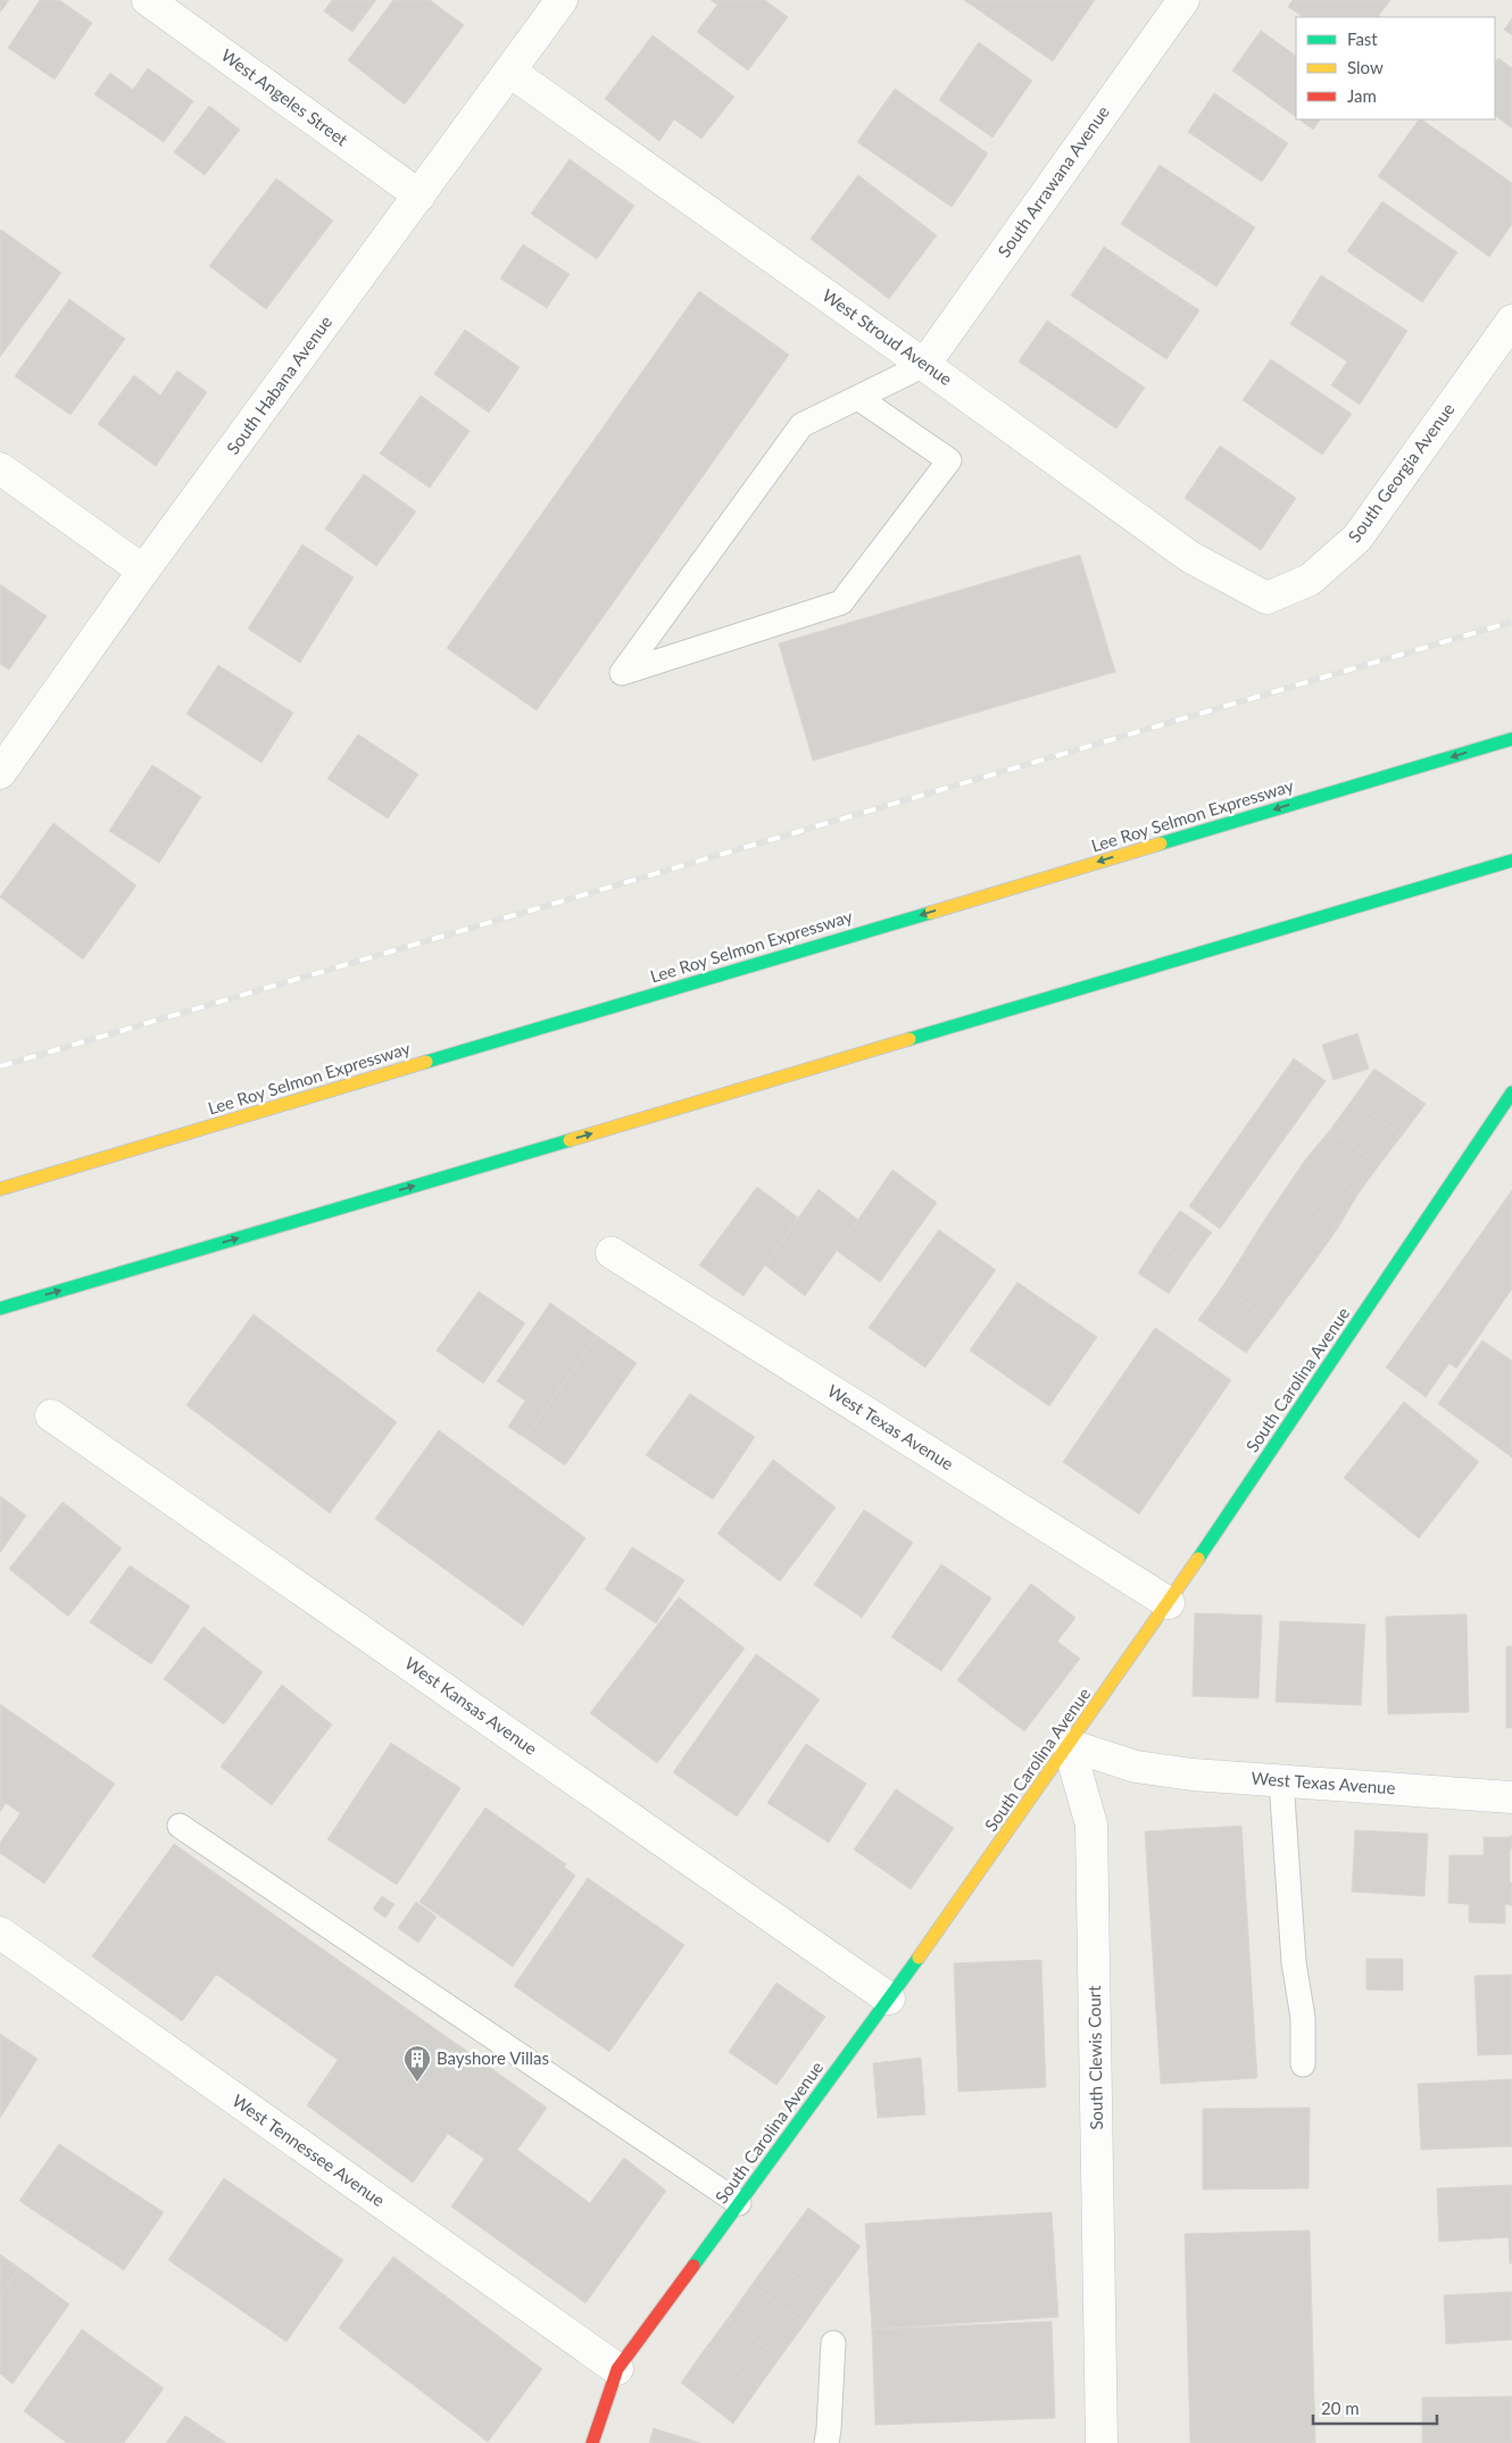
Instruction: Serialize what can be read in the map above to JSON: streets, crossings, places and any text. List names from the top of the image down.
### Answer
{
  "streets": {
    "main road": ["Lee Roy Selmon Expressway", "South Carolina Avenue"],
    "street": [
      "West Angeles Street",
      "South Arrawana Avenue",
      "West Stroud Avenue",
      "South Habana Avenue",
      "South Georgia Avenue",
      "West Texas Avenue",
      "West Kansas Avenue",
      "South Clewis Court",
      "West Tennessee Avenue"
    ]
  },
  "crossings": [
    ["West Angeles Street", "South Habana Avenue"],
    ["South Arrawana Avenue", "West Stroud Avenue"],
    ["West Stroud Avenue", "South Habana Avenue"],
    ["West Stroud Avenue", "South Georgia Avenue"],
    ["South Carolina Avenue", "West Texas Avenue"],
    ["South Carolina Avenue", "West Kansas Avenue"],
    ["South Carolina Avenue", "South Clewis Court"],
    ["South Carolina Avenue", "West Tennessee Avenue"],
    ["West Texas Avenue", "South Clewis Court"]
  ],
  "one_way": ["Lee Roy Selmon Expressway"],
  "places": {
    "building": ["Bayshore Villas"]
  },
  "legend": ["Fast", "Slow", "Jam"],
  "scale_bar": "20 m"
}
